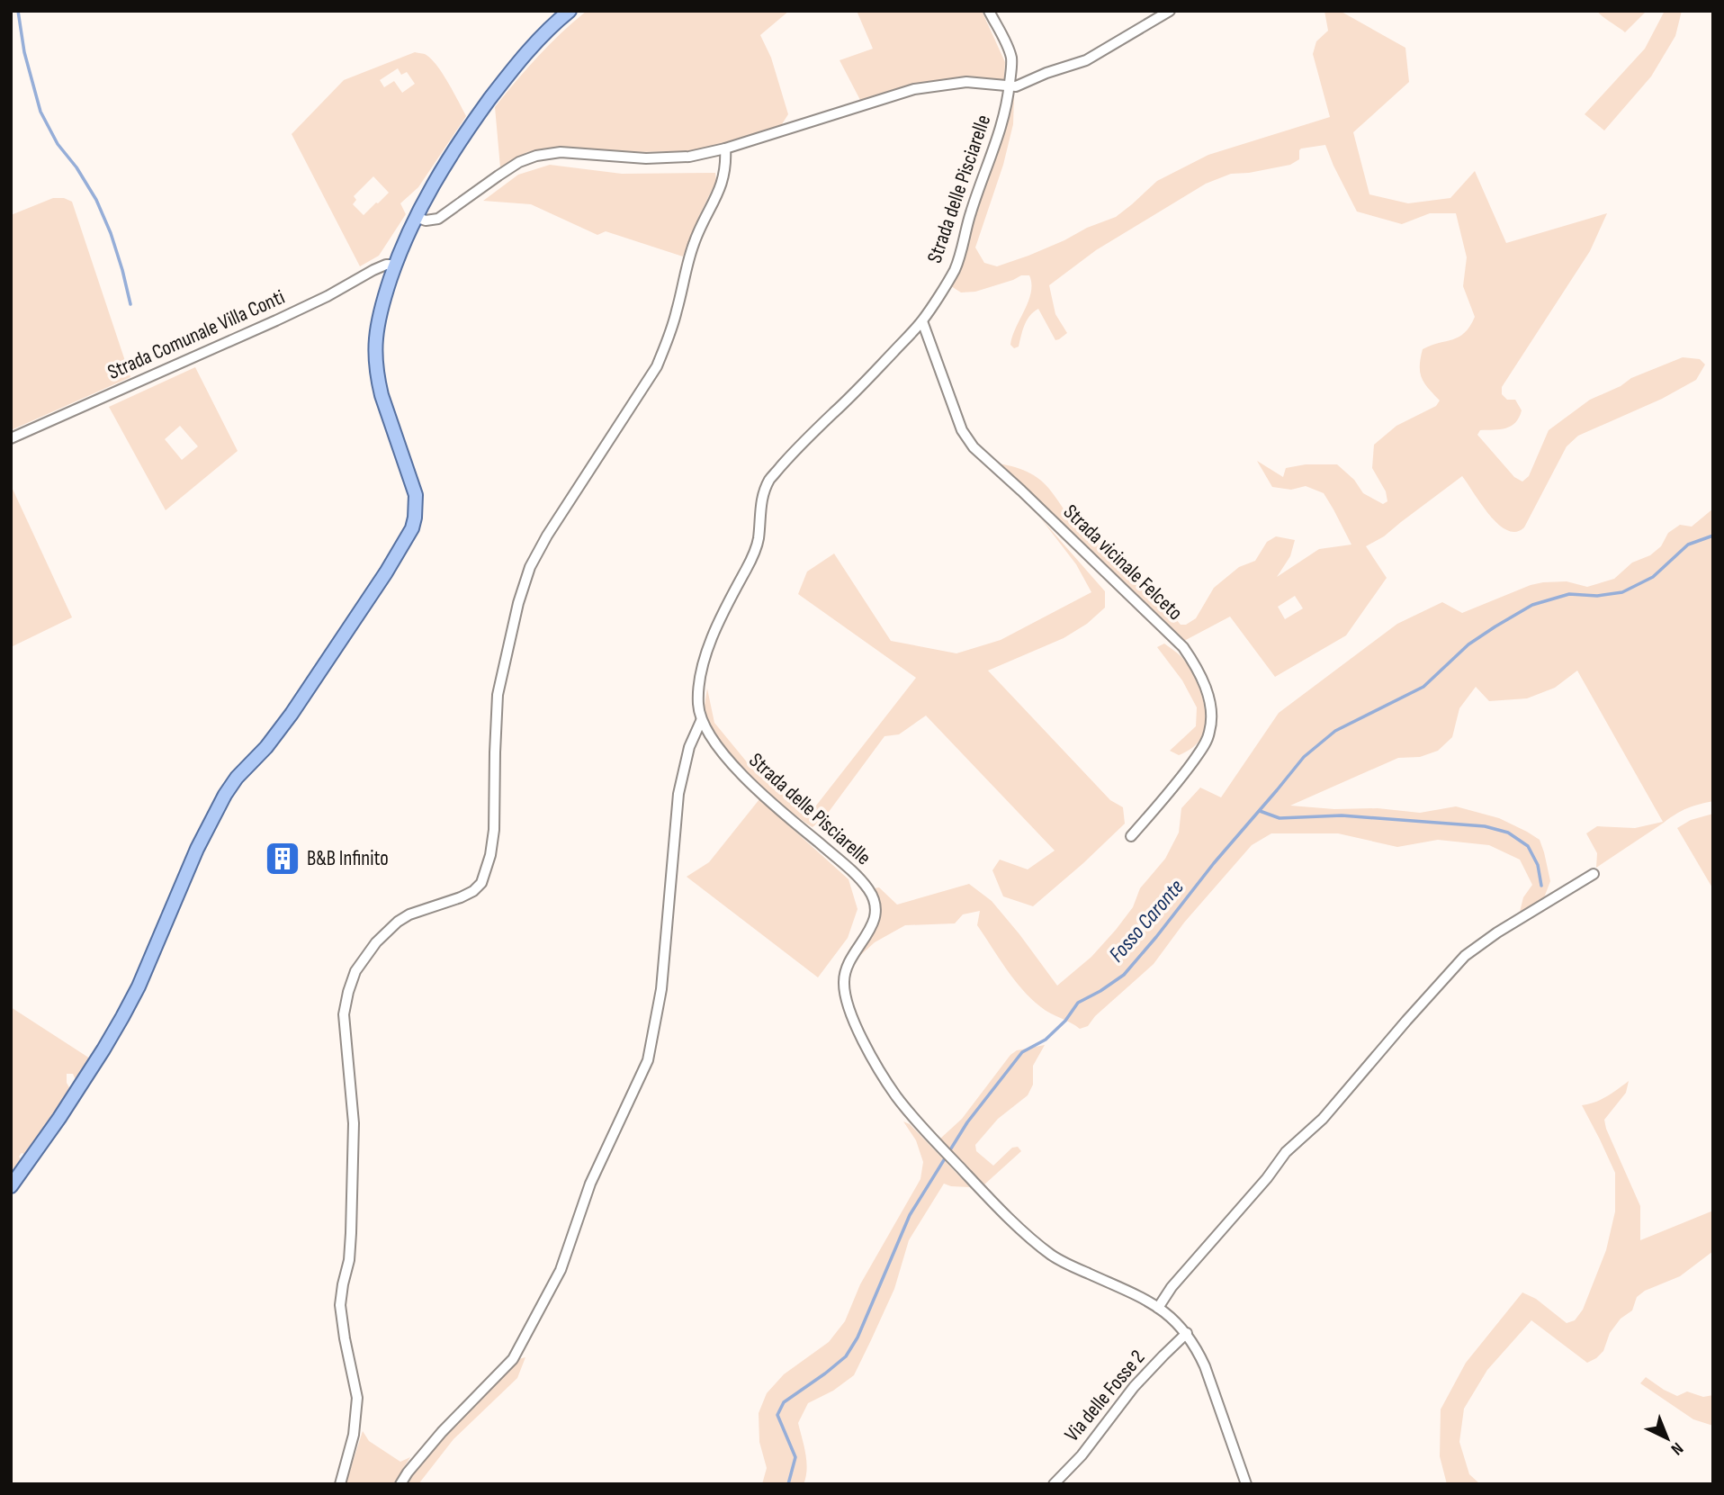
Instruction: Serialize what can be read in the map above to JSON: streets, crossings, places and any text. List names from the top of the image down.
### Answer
{
  "streets": {
    "street": [
      "Strada delle Pisciarelle",
      "Strada Comunale Villa Conti",
      "Strada vicinale Felceto",
      "Via delle Fosse 2"
    ]
  },
  "crossings": [
    ["Strada delle Pisciarelle", "Strada vicinale Felceto"],
    ["Strada delle Pisciarelle", "Via delle Fosse 2"]
  ],
  "water": ["Fosso Caronte"],
  "places": {
    "building": ["B&B Infinito"]
  },
  "north": "bottom right"
}
